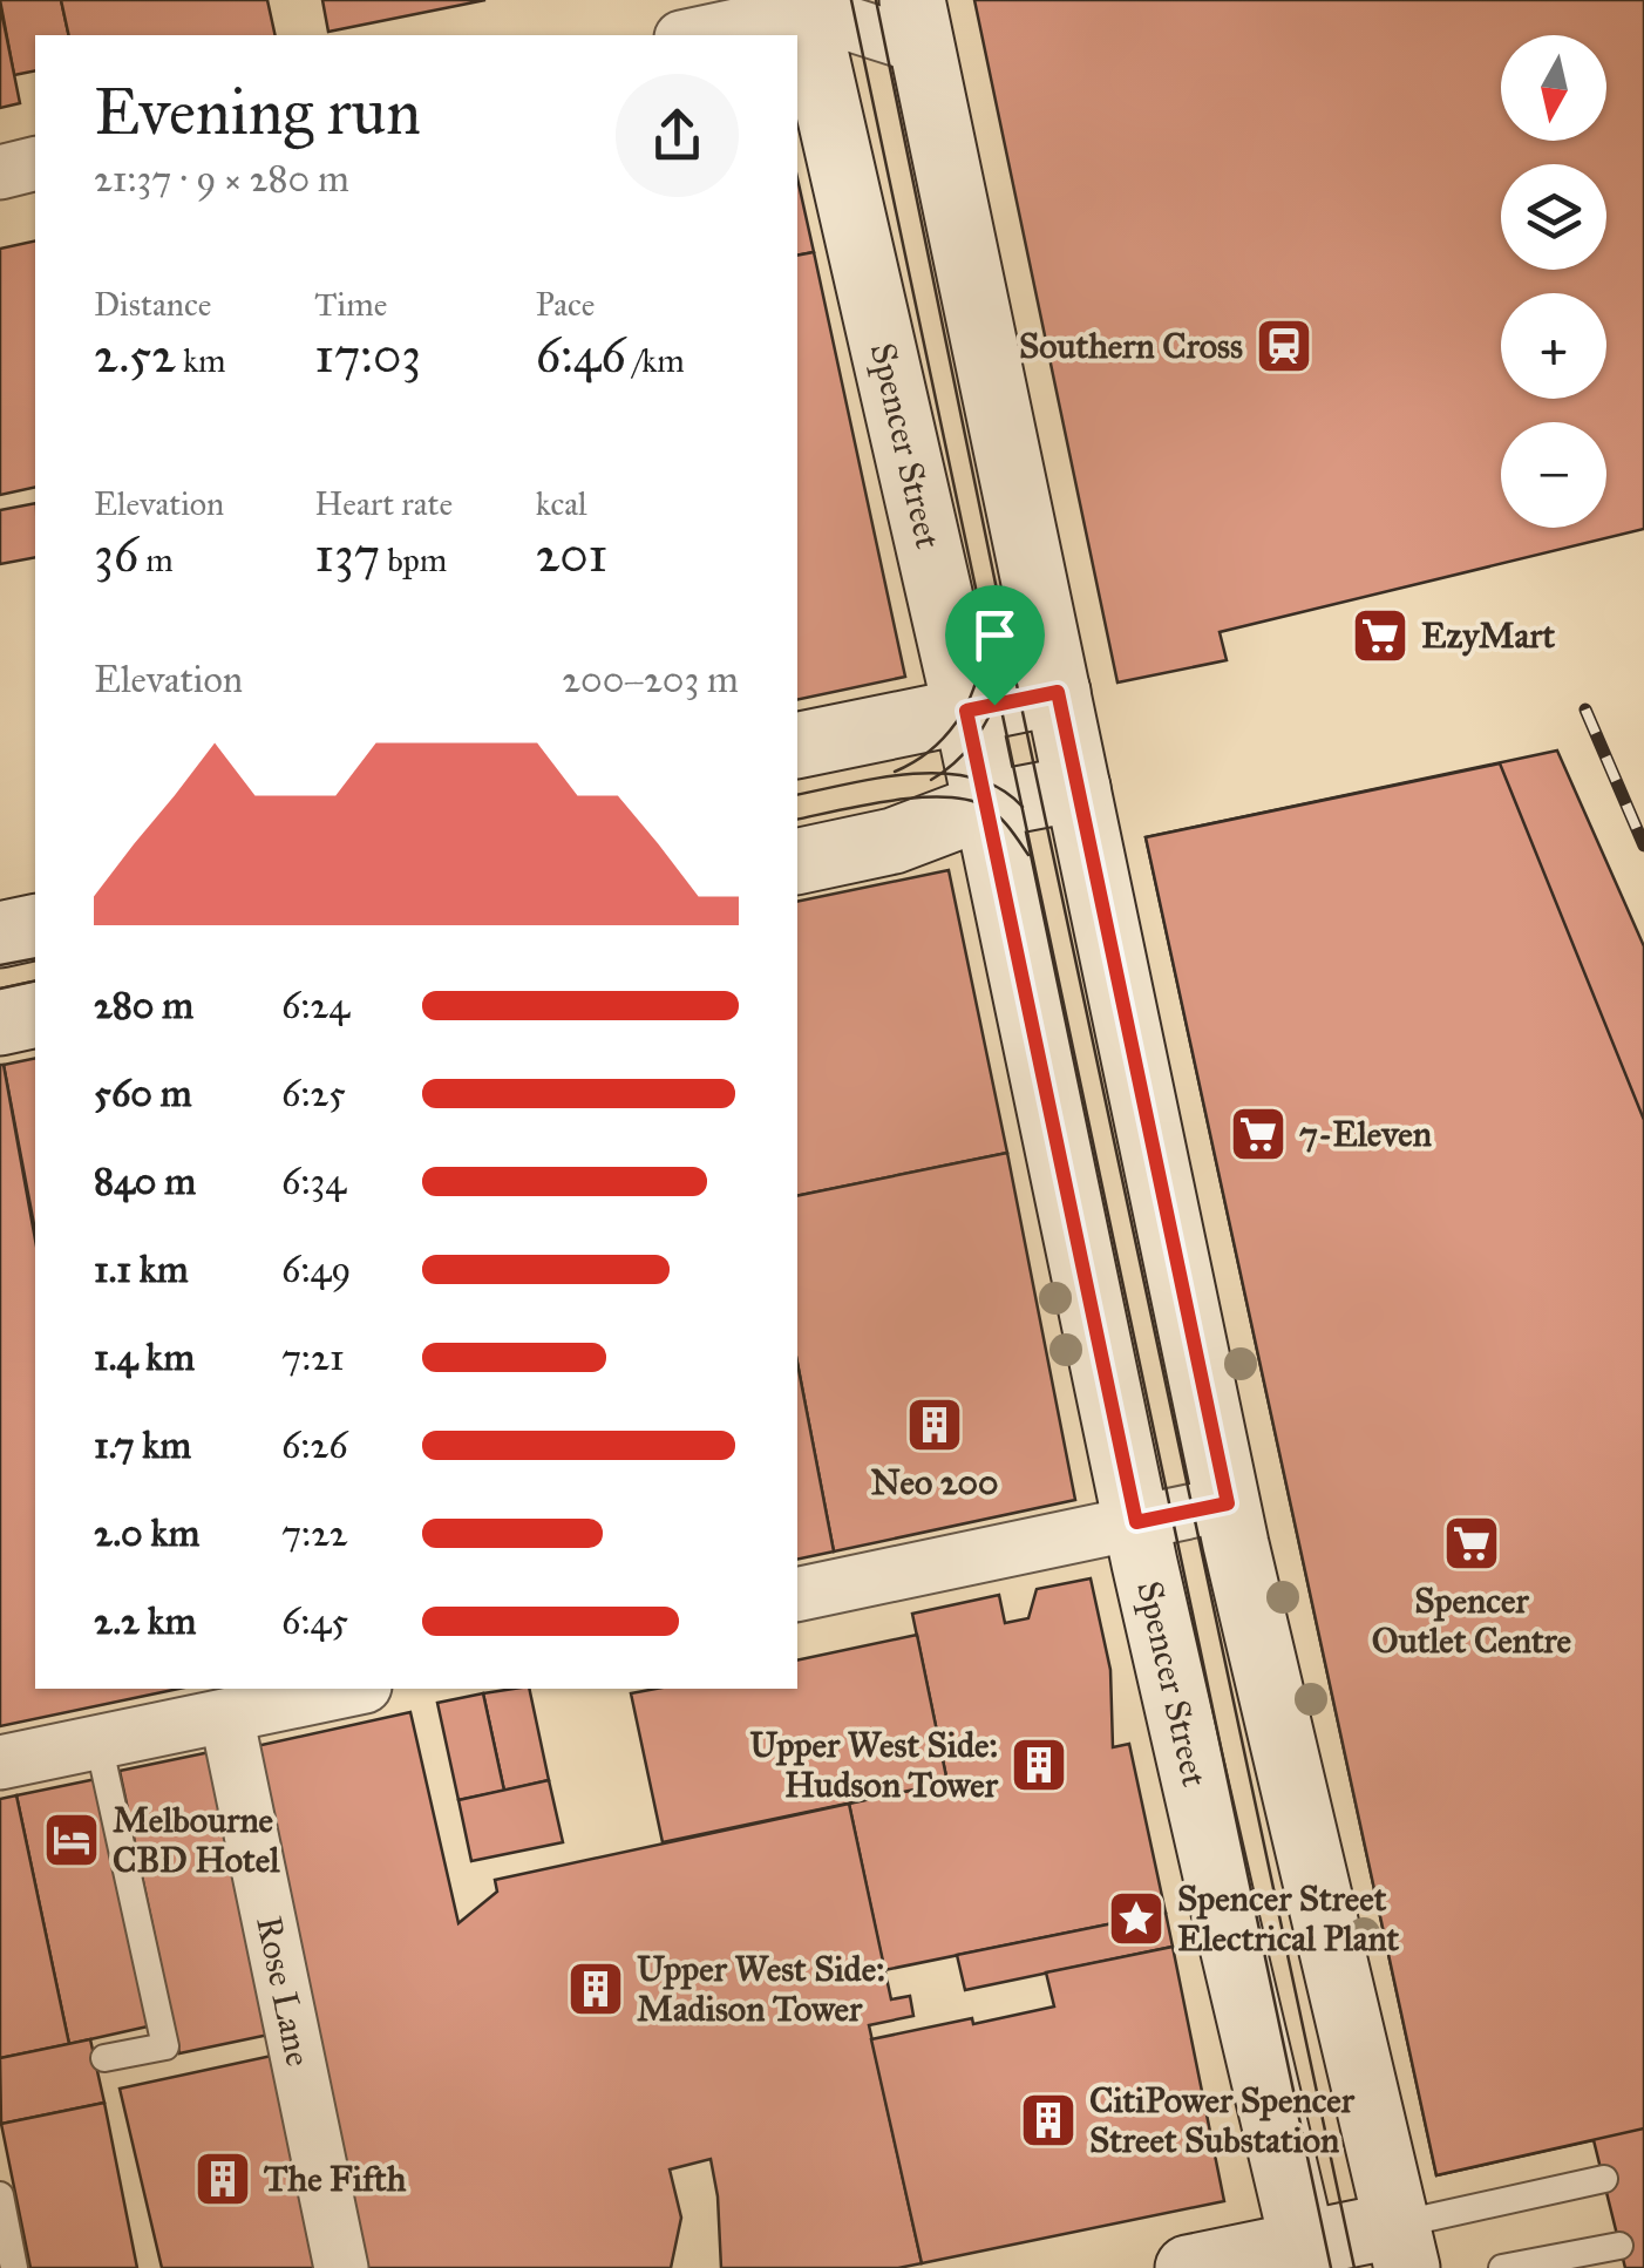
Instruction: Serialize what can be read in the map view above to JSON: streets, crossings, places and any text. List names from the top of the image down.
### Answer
{
  "streets": {
    "main road": ["Spencer Street"],
    "street": ["Rose Lane"]
  },
  "places": {
    "station": ["Southern Cross"],
    "supermarket": ["EzyMart", "7-Eleven", "Spencer Outlet Centre"],
    "building": [
      "Neo 200",
      "Upper West Side: Hudson Tower",
      "Upper West Side: Madison Tower",
      "CitiPower Spencer Street Substation",
      "The Fifth"
    ],
    "hotel": ["Melbourne CBD Hotel"],
    "place": ["Spencer Street Electrical Plant"]
  },
  "north": "bottom",
  "page": {
    "map_buttons": ["+", "−"],
    "heading": ["Evening run", "21:37 · 9 × 280 m"],
    "stats": [
      ["Distance", "2.52 km"],
      ["Time", "17:03"],
      ["Pace", "6:46 /km"],
      ["Elevation", "36 m"],
      ["Heart rate", "137 bpm"],
      ["kcal", "201"]
    ],
    "chart": ["Elevation", "200–203 m"],
    "list": [
      {
        "name": "280 m",
        "note": "6:24"
      },
      {
        "name": "560 m",
        "note": "6:25"
      },
      {
        "name": "840 m",
        "note": "6:34"
      },
      {
        "name": "1.1 km",
        "note": "6:49"
      },
      {
        "name": "1.4 km",
        "note": "7:21"
      },
      {
        "name": "1.7 km",
        "note": "6:26"
      },
      {
        "name": "2.0 km",
        "note": "7:22"
      },
      {
        "name": "2.2 km",
        "note": "6:45"
      }
    ]
  }
}
